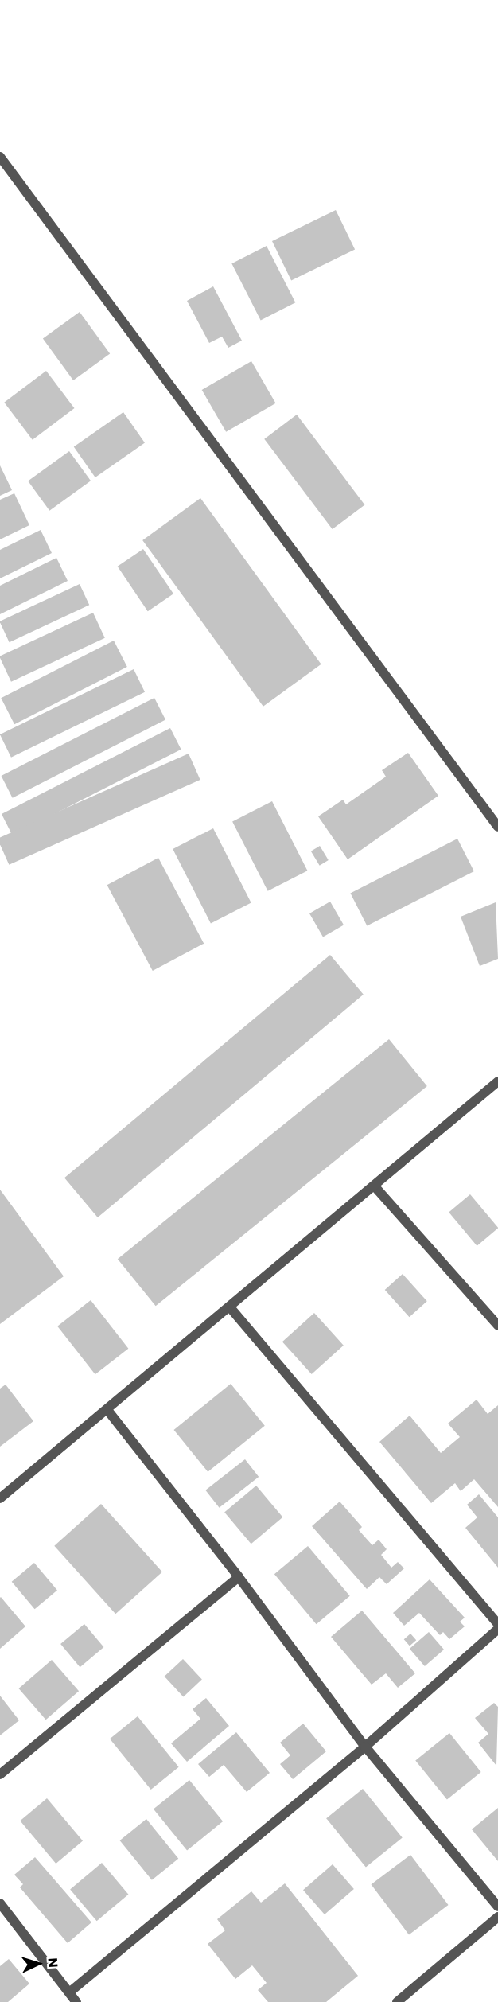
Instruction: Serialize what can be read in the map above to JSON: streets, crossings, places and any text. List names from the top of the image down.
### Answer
{
  "north": "right"
}
